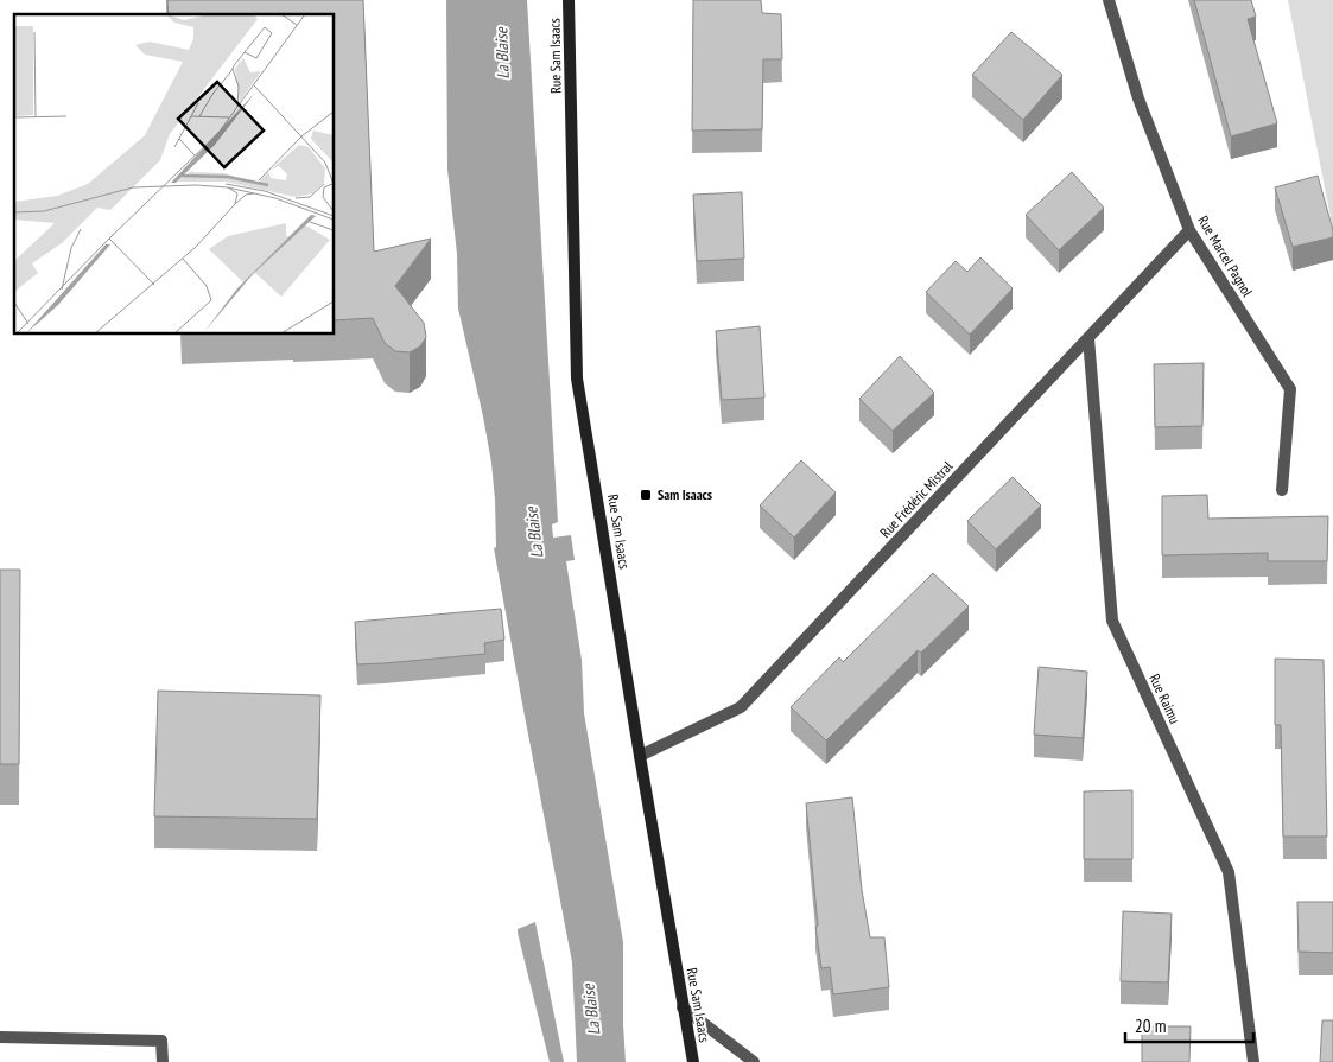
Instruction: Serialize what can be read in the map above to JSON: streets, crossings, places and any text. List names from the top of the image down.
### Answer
{
  "streets": {
    "main road": ["Rue Sam Isaacs"],
    "street": ["Rue Marcel Pagnol", "Rue Frédéric Mistral", "Rue Raimu"]
  },
  "crossings": [
    ["Rue Sam Isaacs", "Rue Frédéric Mistral"],
    ["Rue Marcel Pagnol", "Rue Frédéric Mistral"],
    ["Rue Frédéric Mistral", "Rue Raimu"]
  ],
  "water": ["La Blaise"],
  "places": {
    "transit": ["Sam Isaacs"]
  },
  "scale_bar": "20 m"
}
